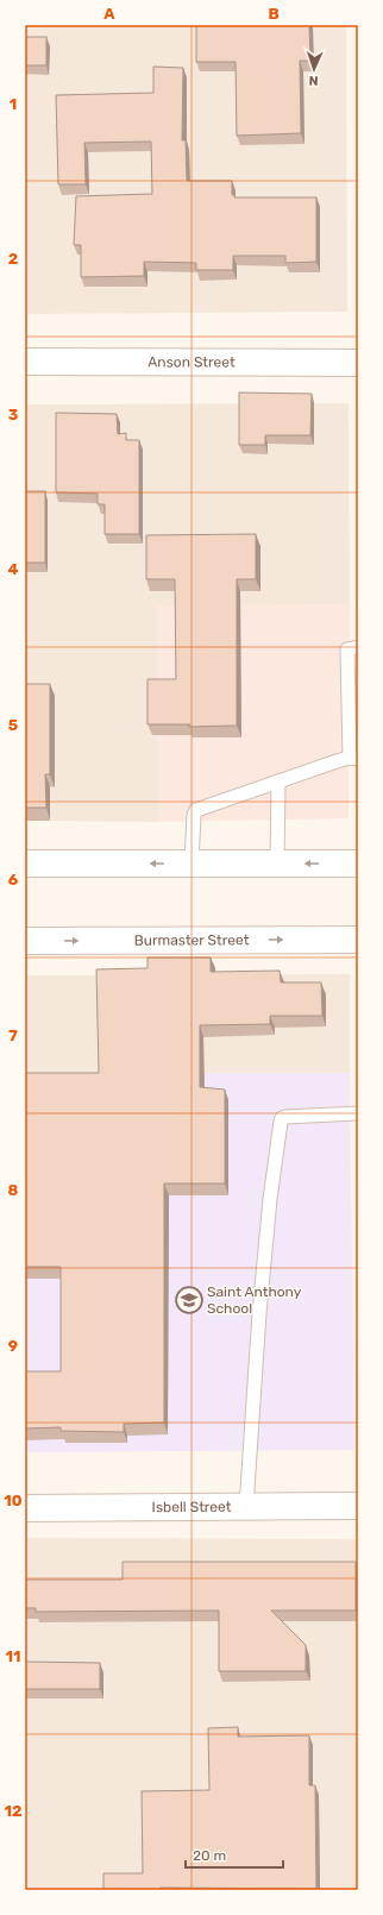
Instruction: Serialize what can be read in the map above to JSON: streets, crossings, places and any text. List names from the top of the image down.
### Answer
{
  "streets": {
    "main road": ["Anson Street", "Burmaster Street", "Isbell Street"]
  },
  "places": {
    "school or university": ["Saint Anthony School"]
  },
  "scale_bar": "20 m",
  "north": "bottom",
  "grid": {
    "columns": ["A", "B"],
    "rows": [
      "1",
      "2",
      "3",
      "4",
      "5",
      "6",
      "7",
      "8",
      "9",
      "10",
      "11",
      "12"
    ]
  }
}
